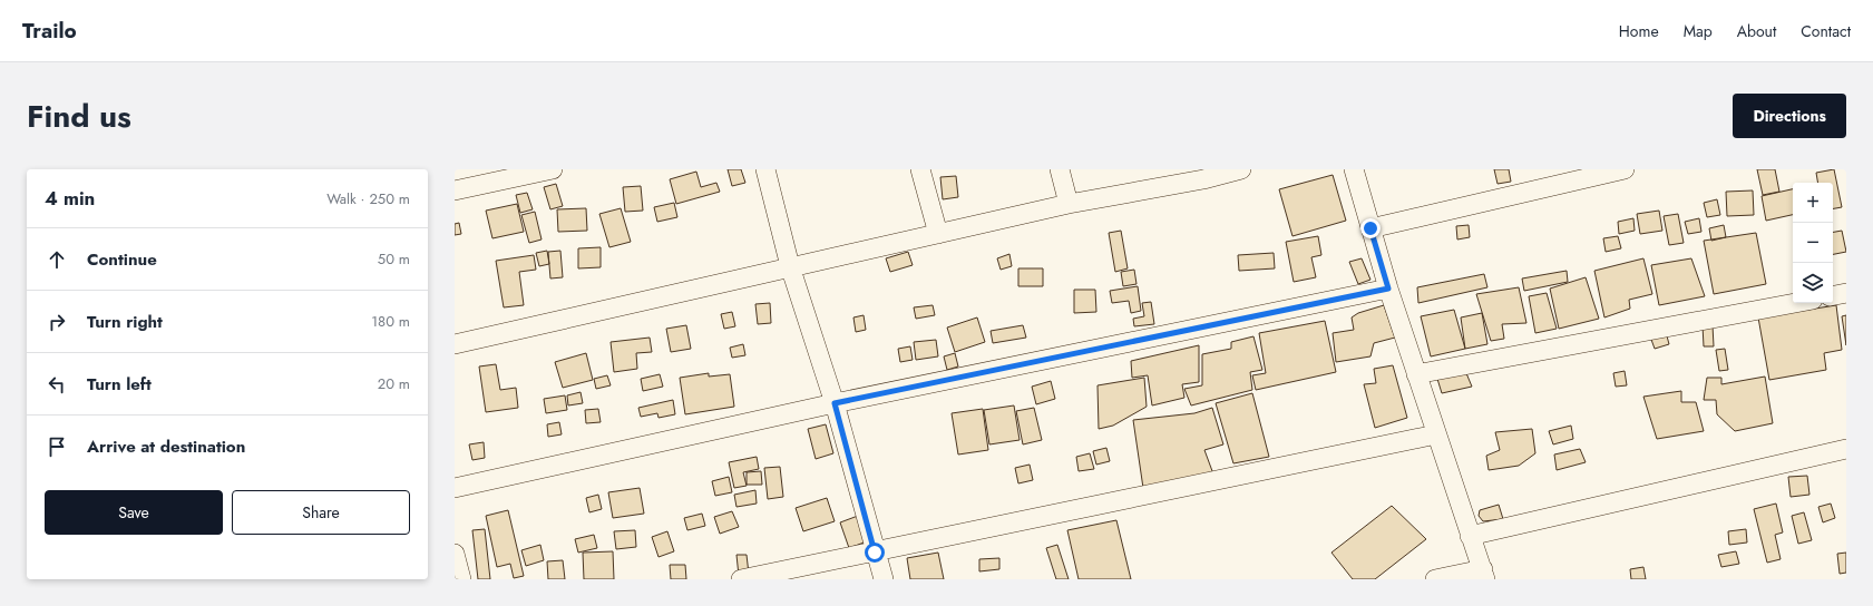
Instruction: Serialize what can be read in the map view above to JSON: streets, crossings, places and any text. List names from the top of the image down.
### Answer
{
  "page": {
    "header": "Trailo",
    "nav": [
      "Home",
      "Map",
      "About",
      "Contact"
    ],
    "title": "Find us",
    "buttons": [
      "Directions",
      ["Save", "Share"]
    ],
    "heading": ["4 min", "Walk · 250 m"],
    "map_buttons": ["+", "−"],
    "list": [
      ["Continue", "50 m"],
      ["Turn right", "180 m"],
      ["Turn left", "20 m"],
      "Arrive at destination"
    ]
  }
}
